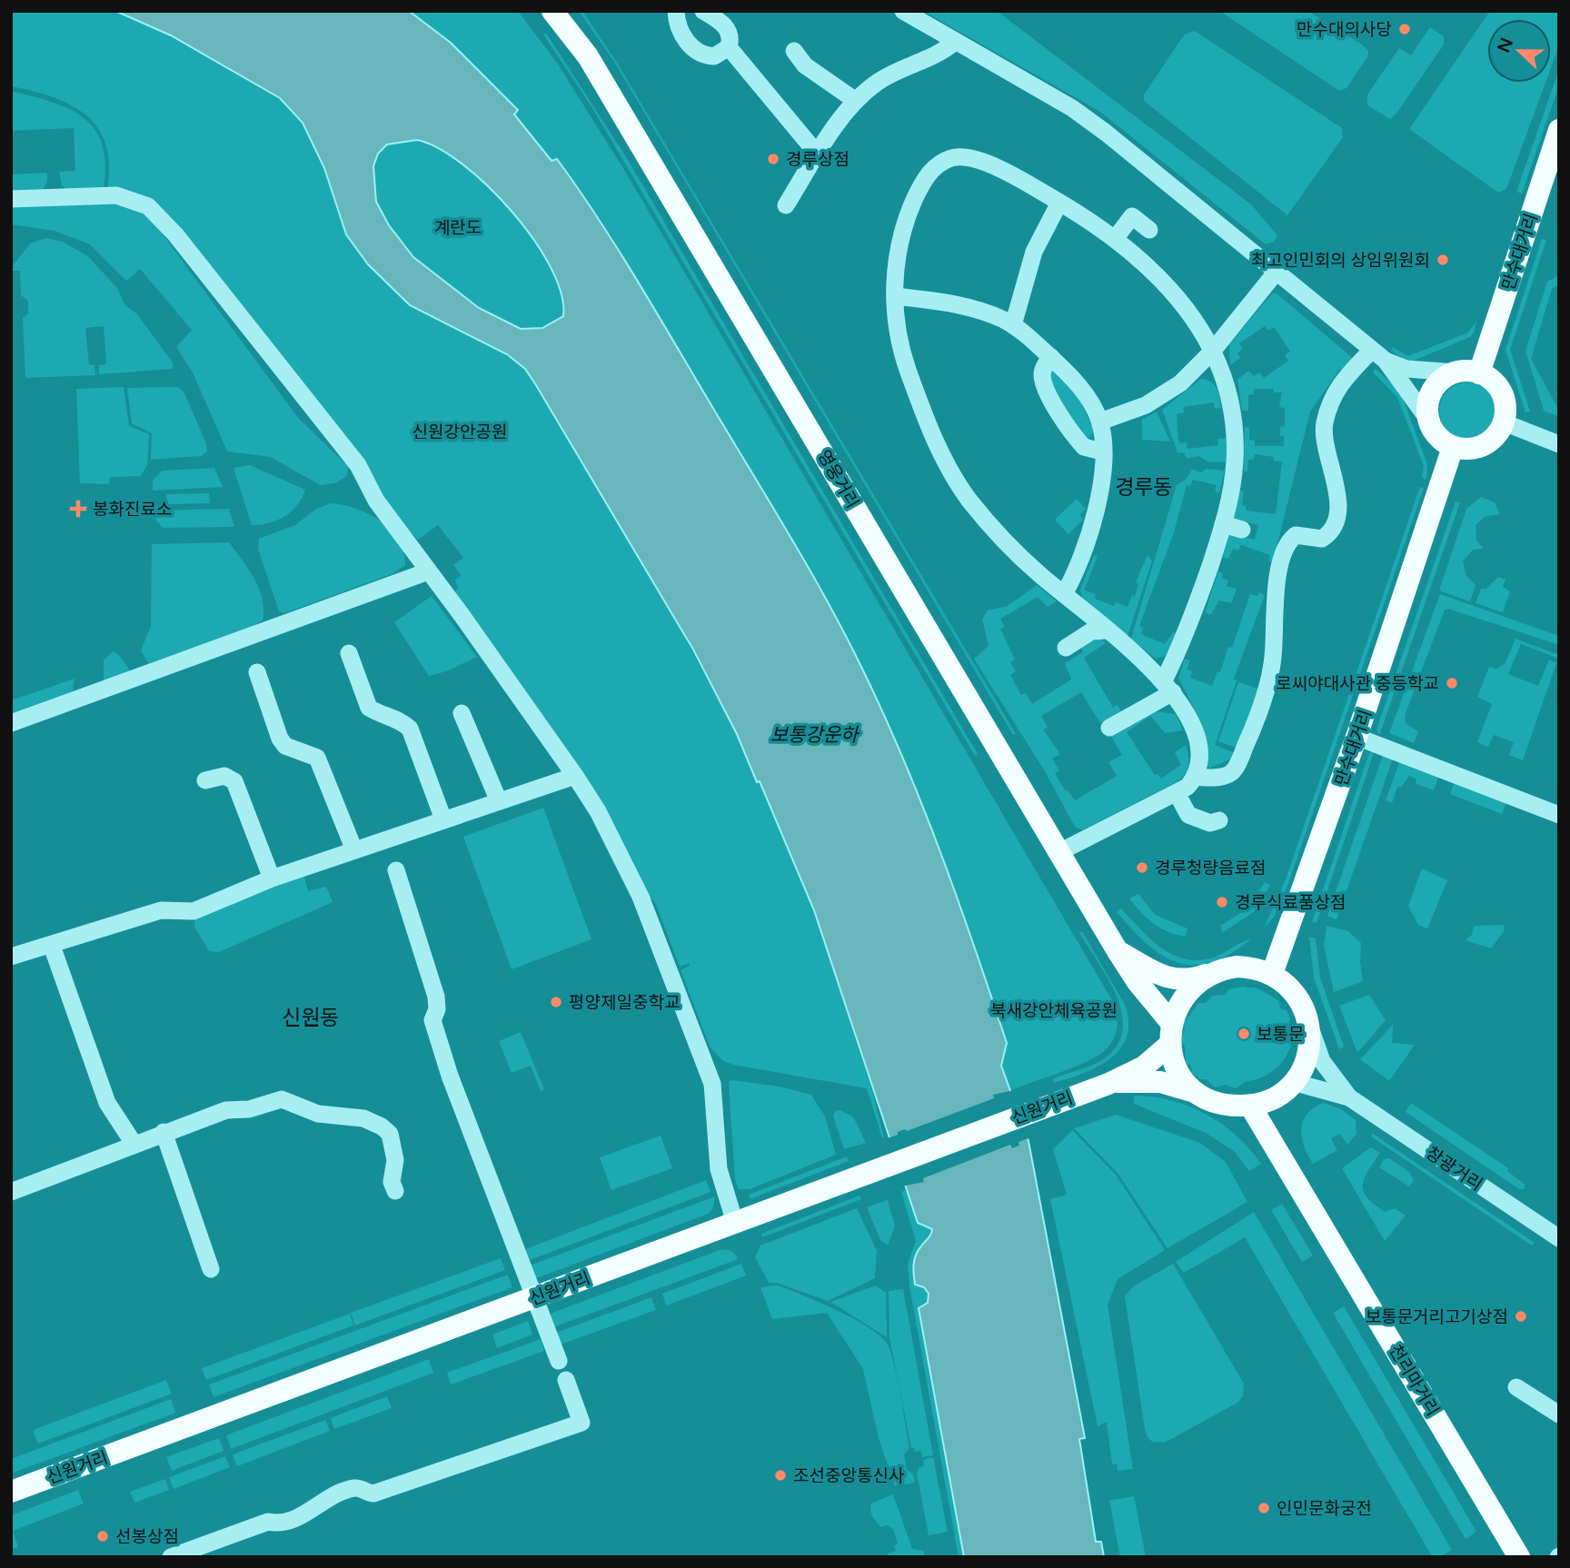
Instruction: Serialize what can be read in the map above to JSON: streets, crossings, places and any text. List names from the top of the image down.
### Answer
{
  "streets": {
    "main road": [
      "만수대거리",
      "영웅거리",
      "신원거리",
      "천리마거리"
    ],
    "street": ["창광거리"]
  },
  "crossings": [
    ["만수대거리", "영웅거리"],
    ["만수대거리", "신원거리"],
    ["만수대거리", "창광거리"],
    ["만수대거리", "천리마거리"],
    ["영웅거리", "신원거리"],
    ["영웅거리", "창광거리"],
    ["영웅거리", "천리마거리"],
    ["신원거리", "창광거리"],
    ["신원거리", "천리마거리"],
    ["창광거리", "천리마거리"]
  ],
  "districts": ["경루동", "신원동"],
  "water": ["보통강운하"],
  "parks": ["계란도", "신원강안공원", "북새강안체육공원"],
  "places": {
    "other": [
      "만수대의사당",
      "경루상점",
      "최고인민회의 상임위원회",
      "로씨야대사관 중등학교",
      "경루청량음료점",
      "경루식료품상점",
      "평양제일중학교",
      "보통문",
      "보통문거리고기상점",
      "조선중앙통신사",
      "인민문화궁전",
      "선봉상점"
    ],
    "health": ["봉화진료소"]
  },
  "north": "left"
}
